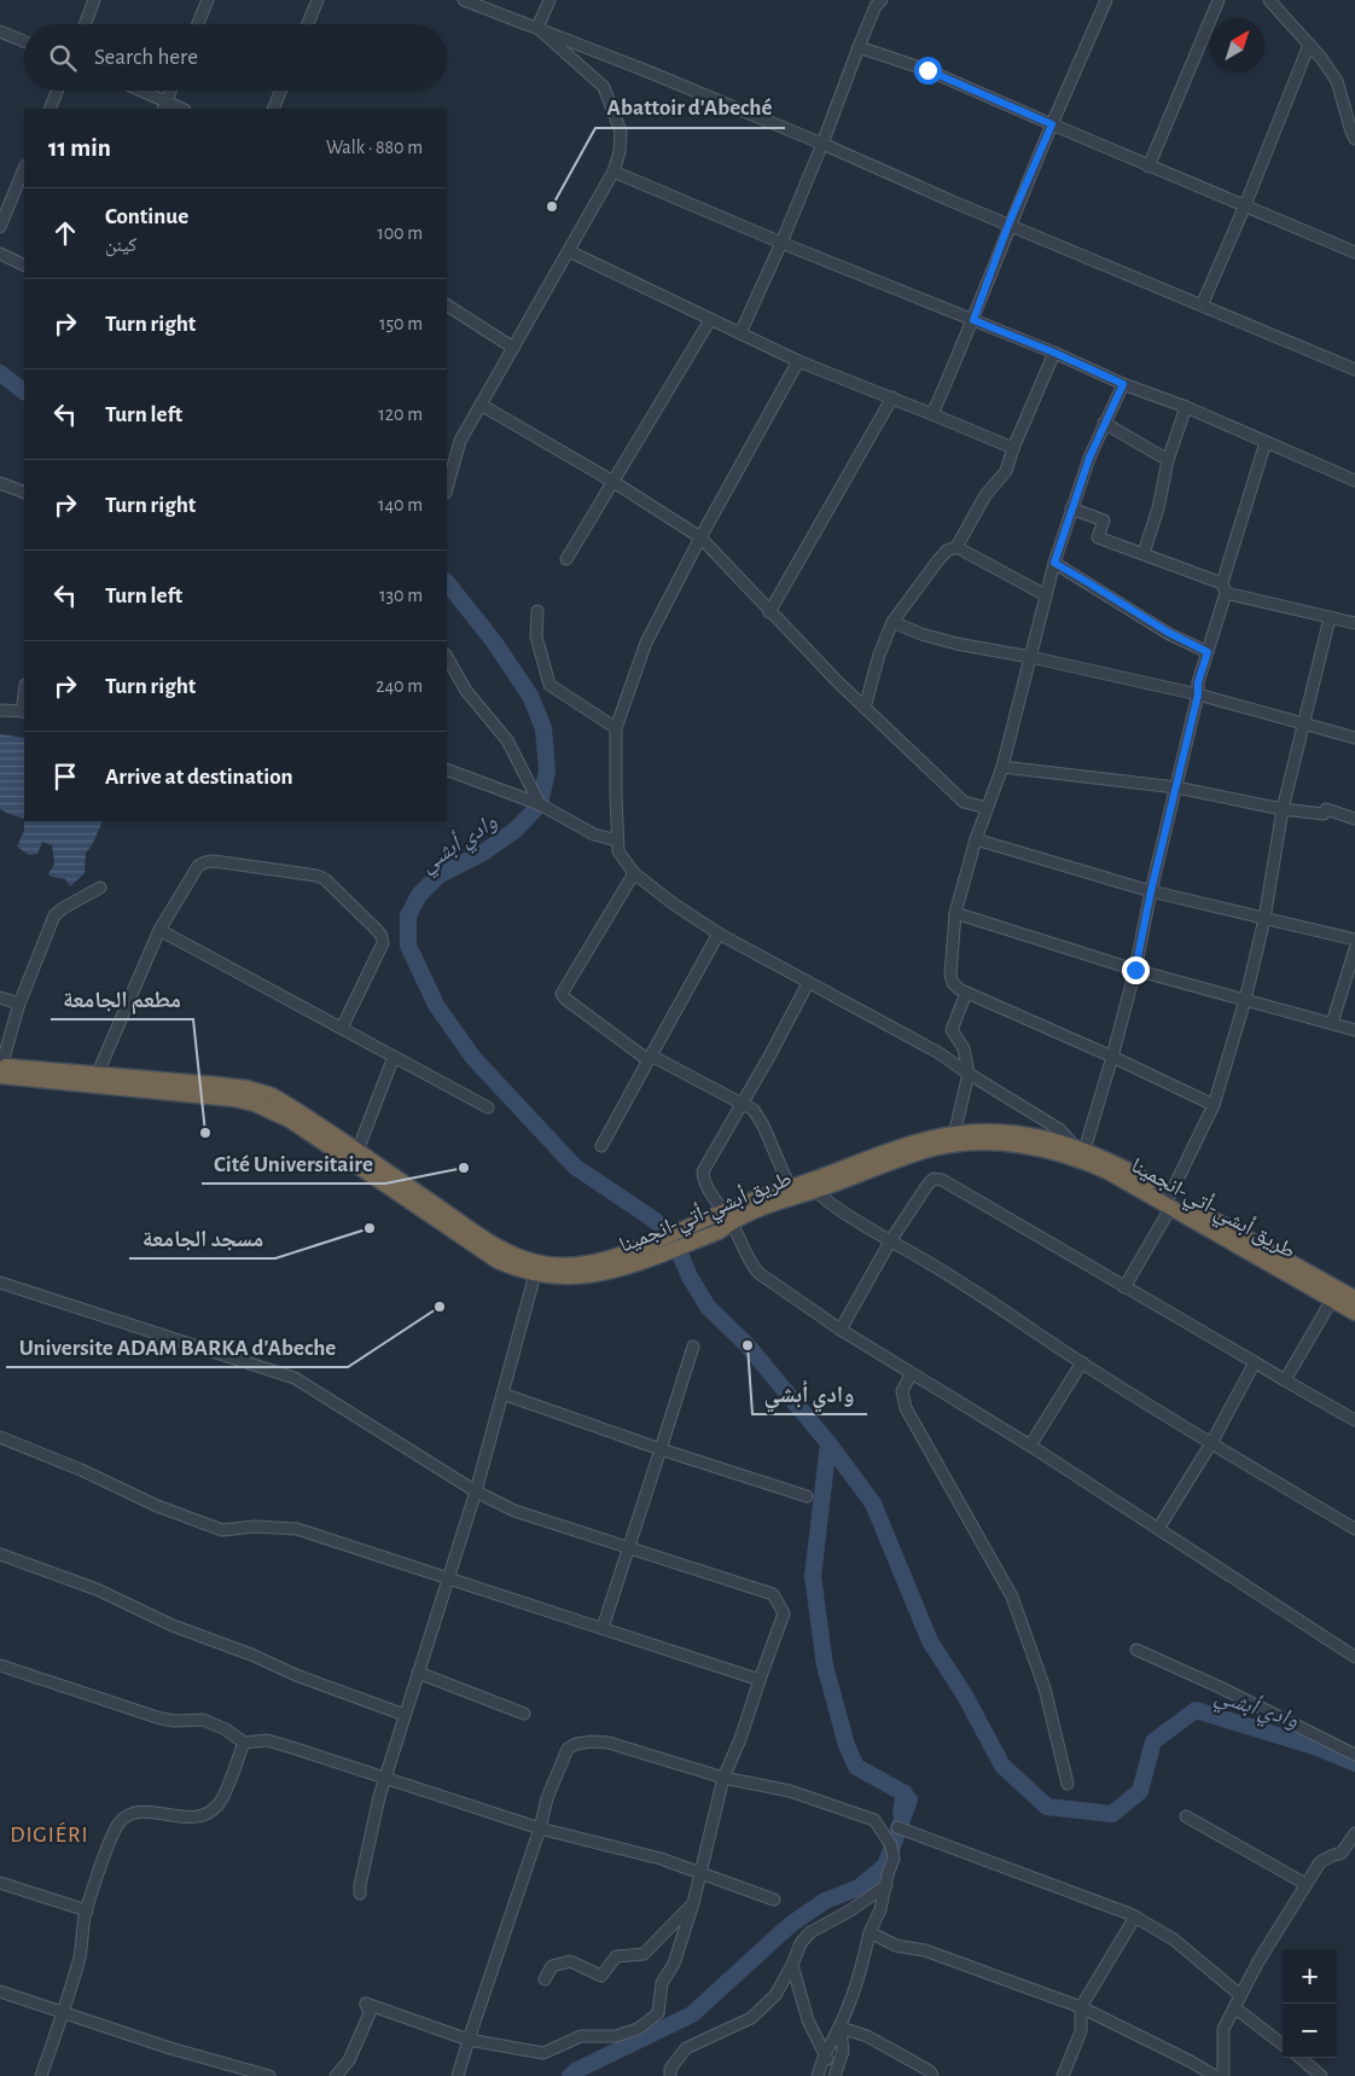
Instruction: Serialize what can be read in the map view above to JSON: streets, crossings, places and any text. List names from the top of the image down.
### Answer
{
  "streets": {
    "highway": ["طريق أبشي-أتي-انجمينا"]
  },
  "districts": ["DIGIÉRI"],
  "water": ["وادي أبشي"],
  "places": [
    "Abattoir d'Abeché",
    "مطعم الجامعة",
    "Cité Universitaire",
    "مسجد الجامعة",
    "Universite ADAM BARKA d'Abeche",
    "وادي أبشي"
  ],
  "north": "top right",
  "page": {
    "search": "Search here",
    "heading": ["11 min", "Walk · 880 m"],
    "list": [
      ["Continue", "كينن", "100 m"],
      ["Turn right", "150 m"],
      ["Turn left", "120 m"],
      ["Turn right", "140 m"],
      ["Turn left", "130 m"],
      ["Turn right", "240 m"],
      "Arrive at destination"
    ],
    "map_buttons": ["+", "−"]
  }
}
